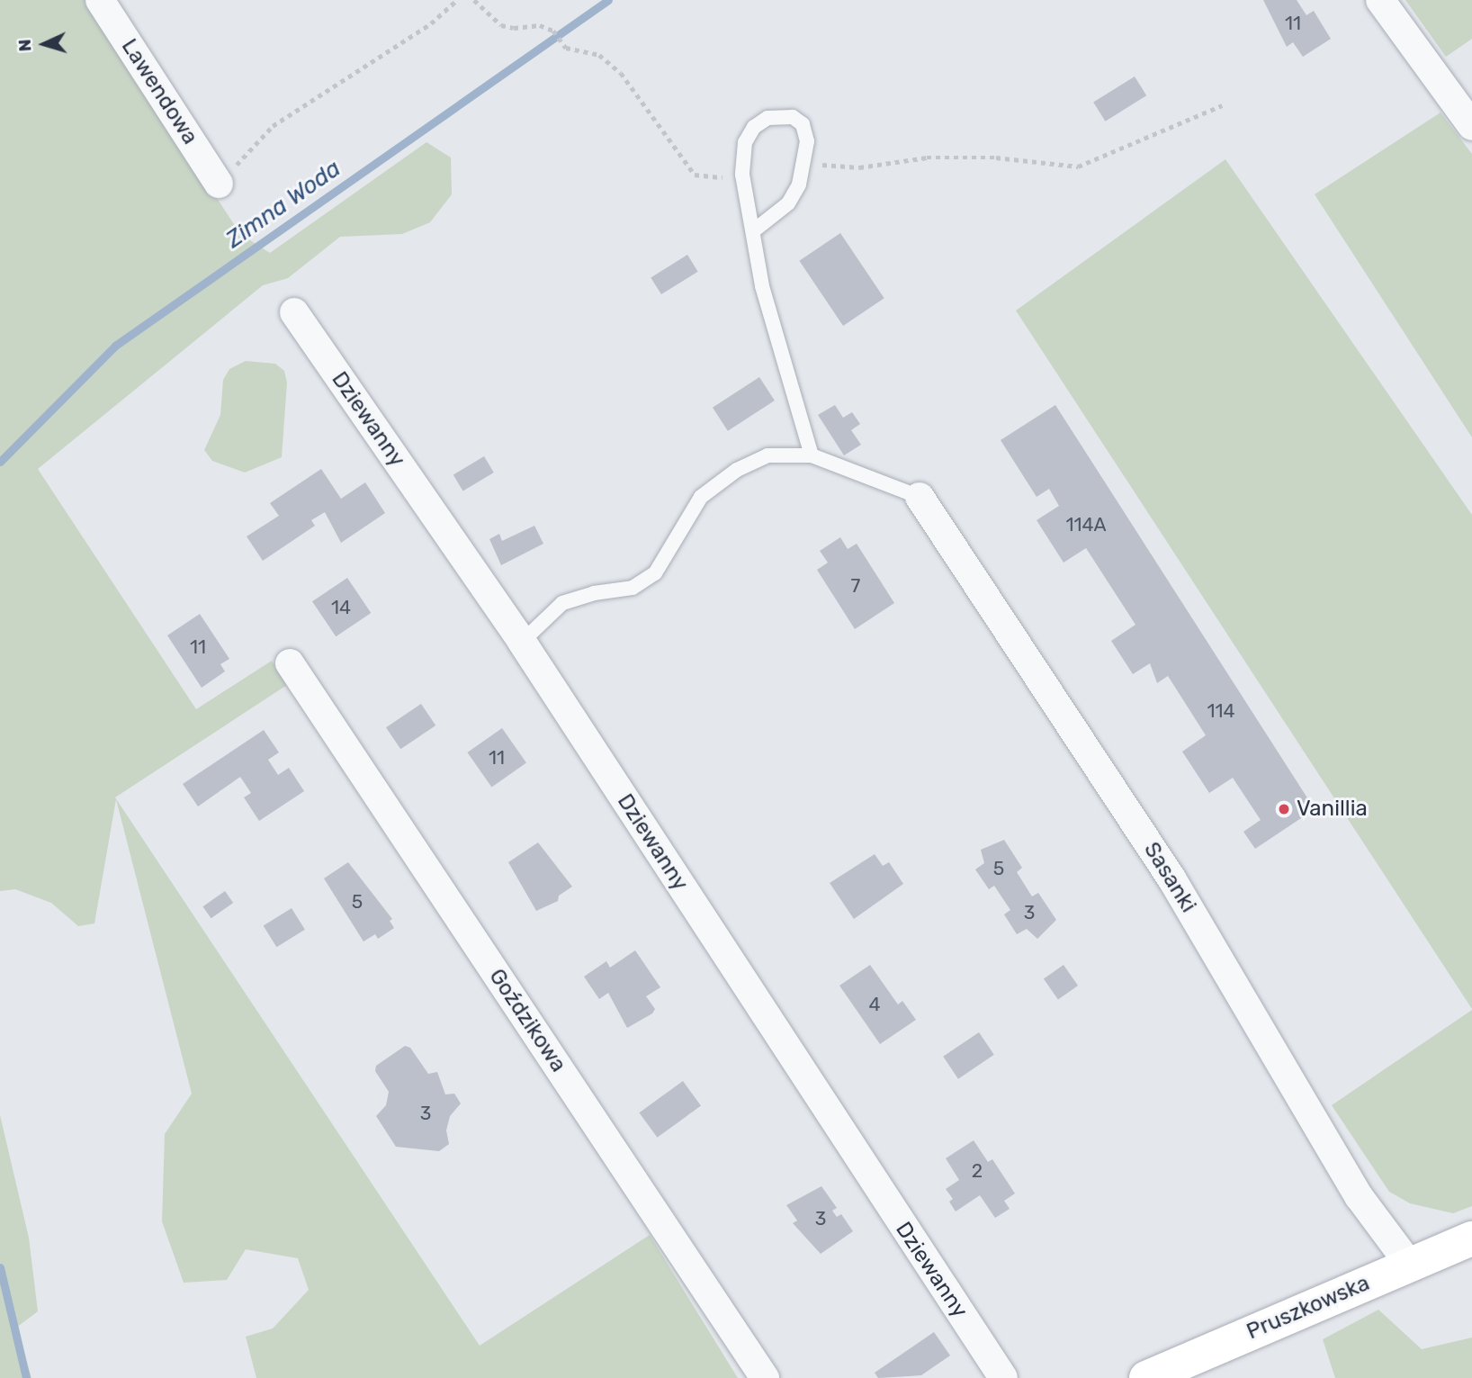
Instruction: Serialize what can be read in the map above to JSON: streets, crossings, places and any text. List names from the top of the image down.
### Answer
{
  "streets": {
    "street": [
      "Lawendowa",
      "Dziewanny",
      "Sasanki",
      "Goździkowa",
      "Pruszkowska"
    ]
  },
  "crossings": [
    ["Sasanki", "Pruszkowska"]
  ],
  "water": ["Zimna Woda"],
  "places": ["Vanillia"],
  "house_numbers": [
    "11",
    "114A",
    "7",
    "14",
    "11",
    "114",
    "11",
    "5",
    "5",
    "3",
    "4",
    "3",
    "2",
    "3"
  ],
  "north": "left"
}
